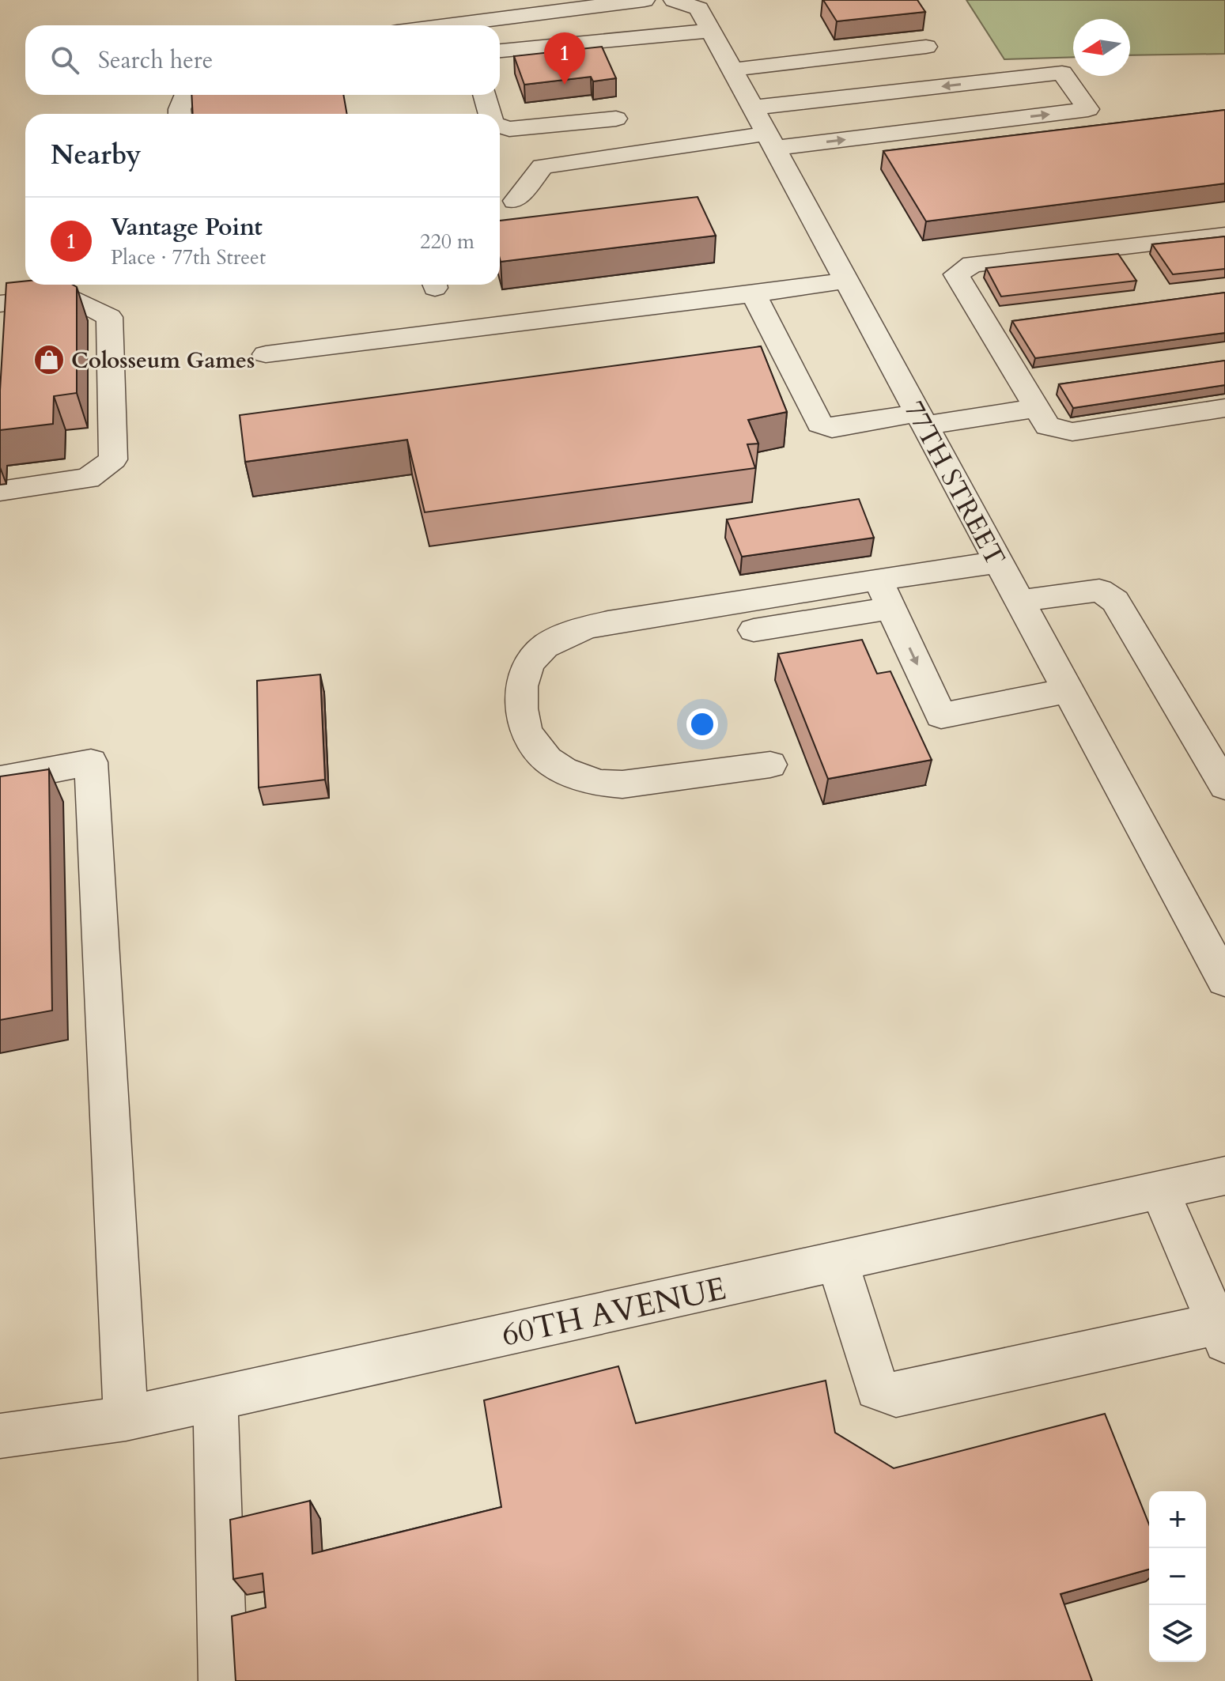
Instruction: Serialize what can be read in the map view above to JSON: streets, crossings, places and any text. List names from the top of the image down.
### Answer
{
  "streets": {
    "street": ["77TH STREET", "60TH AVENUE"]
  },
  "places": {
    "shop": ["Colosseum Games"]
  },
  "north": "left",
  "page": {
    "search": "Search here",
    "pins": "1",
    "heading": "Nearby",
    "list": [
      {
        "mark": "1",
        "name": "Vantage Point",
        "note": "Place · 77th Street",
        "value": "220 m"
      }
    ],
    "map_buttons": ["+", "−"]
  }
}
